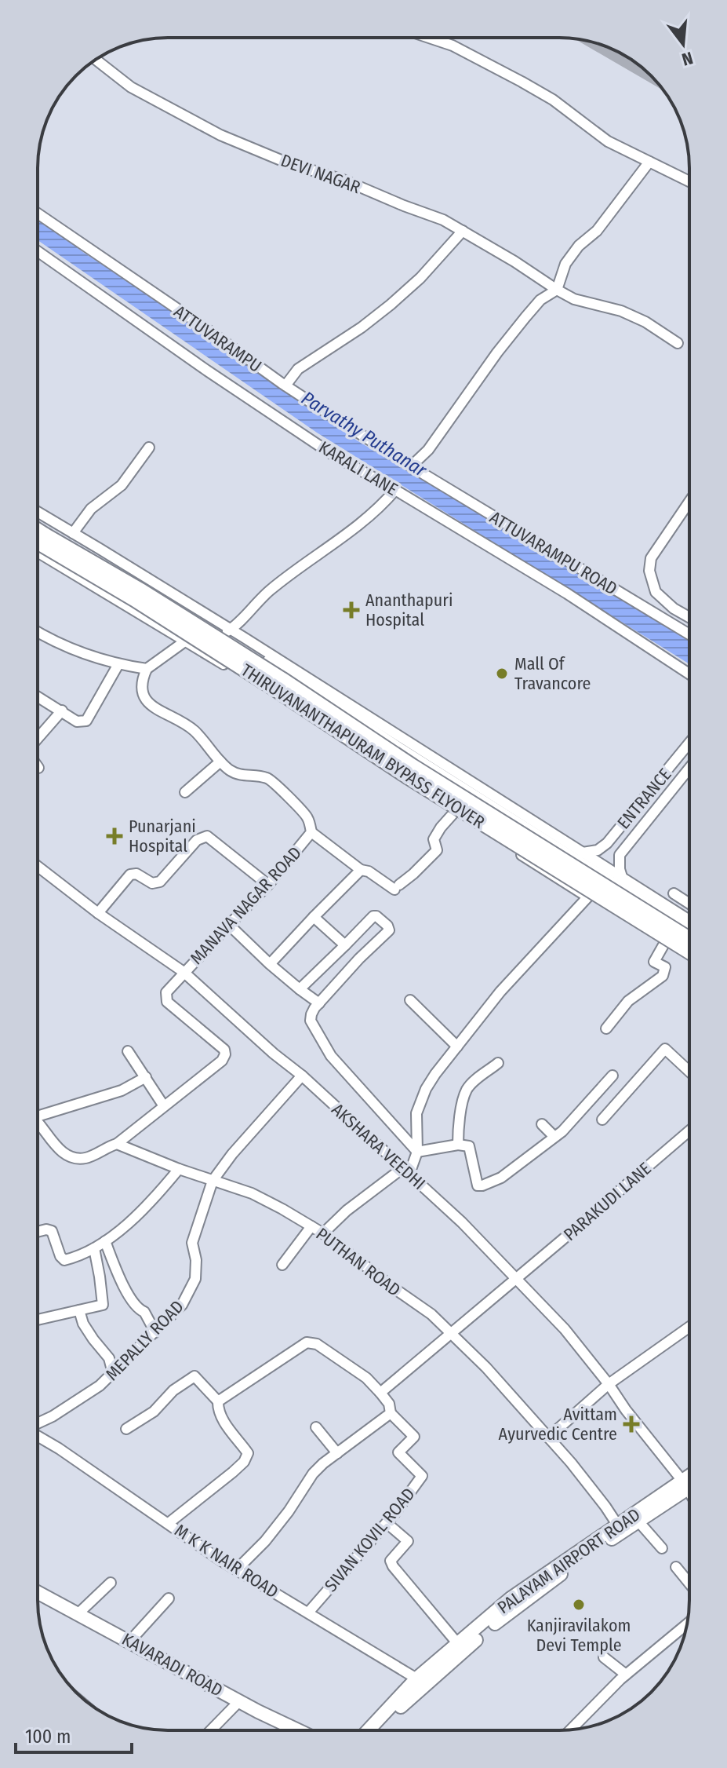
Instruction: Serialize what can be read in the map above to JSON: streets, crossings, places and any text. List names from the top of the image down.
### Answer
{
  "streets": {
    "highway": ["THIRUVANANTHAPURAM BYPASS FLYOVER"],
    "main road": ["PALAYAM AIRPORT ROAD", "KAVARADI ROAD"],
    "street": [
      "DEVI NAGAR",
      "ATTUVARAMPU",
      "KARALI LANE",
      "ATTUVARAMPU ROAD",
      "ENTRANCE",
      "MANAVA NAGAR ROAD",
      "AKSHARA VEEDHI",
      "PARAKUDI LANE",
      "PUTHAN ROAD",
      "MEPALLY ROAD",
      "SIVAN KOVIL ROAD",
      "M K K NAIR ROAD"
    ]
  },
  "crossings": [
    ["ATTUVARAMPU", "ATTUVARAMPU ROAD"],
    ["MANAVA NAGAR ROAD", "AKSHARA VEEDHI"],
    ["AKSHARA VEEDHI", "PARAKUDI LANE"],
    ["AKSHARA VEEDHI", "MEPALLY ROAD"],
    ["AKSHARA VEEDHI", "PALAYAM AIRPORT ROAD"],
    ["PARAKUDI LANE", "PUTHAN ROAD"],
    ["PUTHAN ROAD", "MEPALLY ROAD"],
    ["PUTHAN ROAD", "PALAYAM AIRPORT ROAD"],
    ["SIVAN KOVIL ROAD", "M K K NAIR ROAD"],
    ["M K K NAIR ROAD", "PALAYAM AIRPORT ROAD"]
  ],
  "water": ["Parvathy Puthanar"],
  "places": {
    "health": ["Ananthapuri Hospital", "Punarjani Hospital", "Avittam Ayurvedic Centre"],
    "other": ["Mall Of Travancore", "Kanjiravilakom Devi Temple"]
  },
  "scale_bar": "100 m",
  "north": "bottom"
}
